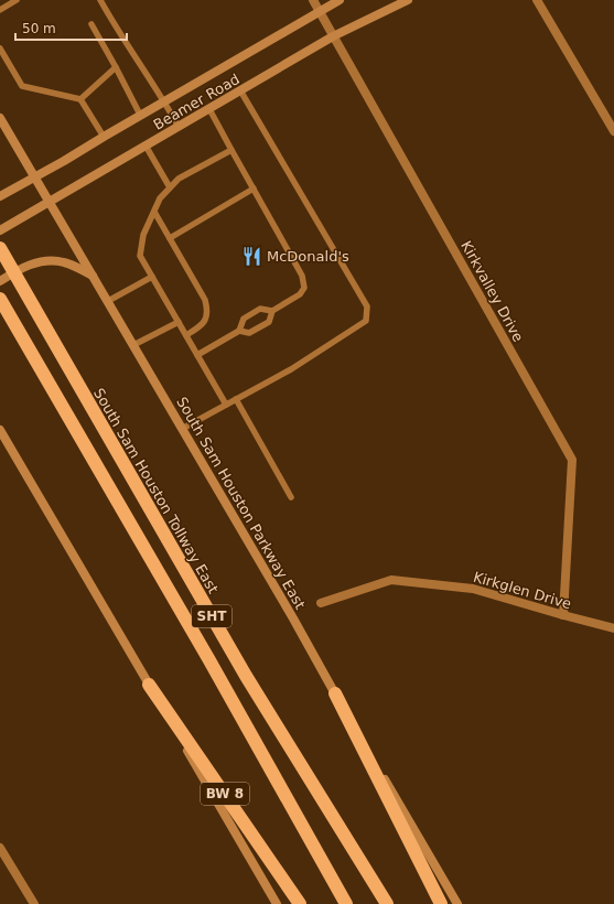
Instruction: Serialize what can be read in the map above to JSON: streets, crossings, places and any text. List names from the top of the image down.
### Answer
{
  "streets": {
    "highway": ["South Sam Houston Tollway East", "SHT", "BW 8"],
    "main road": ["Beamer Road", "South Sam Houston Parkway East"],
    "street": ["Kirkvalley Drive", "Kirkglen Drive"]
  },
  "crossings": [
    ["Beamer Road", "Kirkvalley Drive"],
    ["Beamer Road", "South Sam Houston Parkway East"],
    ["Kirkvalley Drive", "Kirkglen Drive"]
  ],
  "places": {
    "restaurant": ["McDonald's"]
  },
  "scale_bar": "50 m"
}
